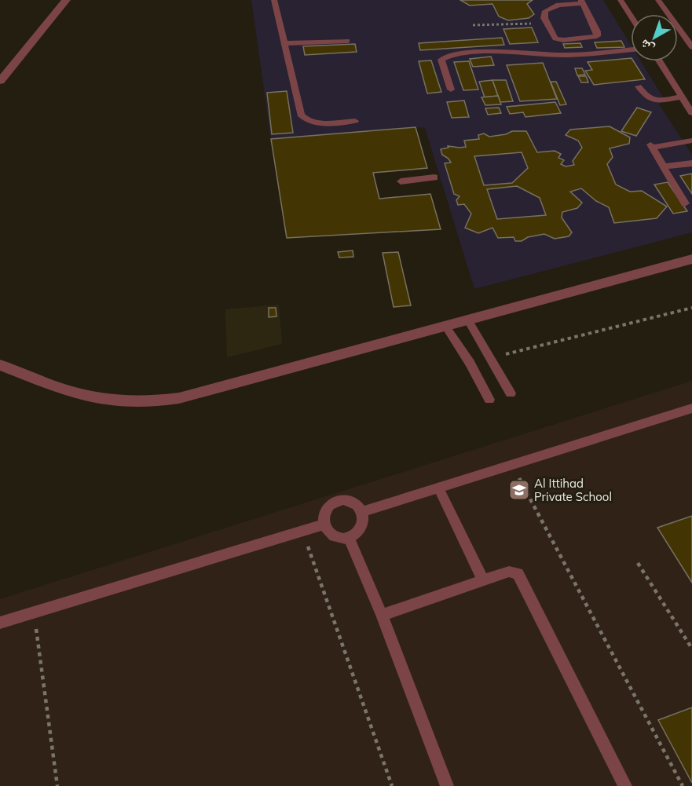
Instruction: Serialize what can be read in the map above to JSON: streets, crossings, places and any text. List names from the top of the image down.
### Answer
{
  "places": {
    "school or university": ["Al Ittihad Private School"]
  },
  "north": "bottom left"
}
